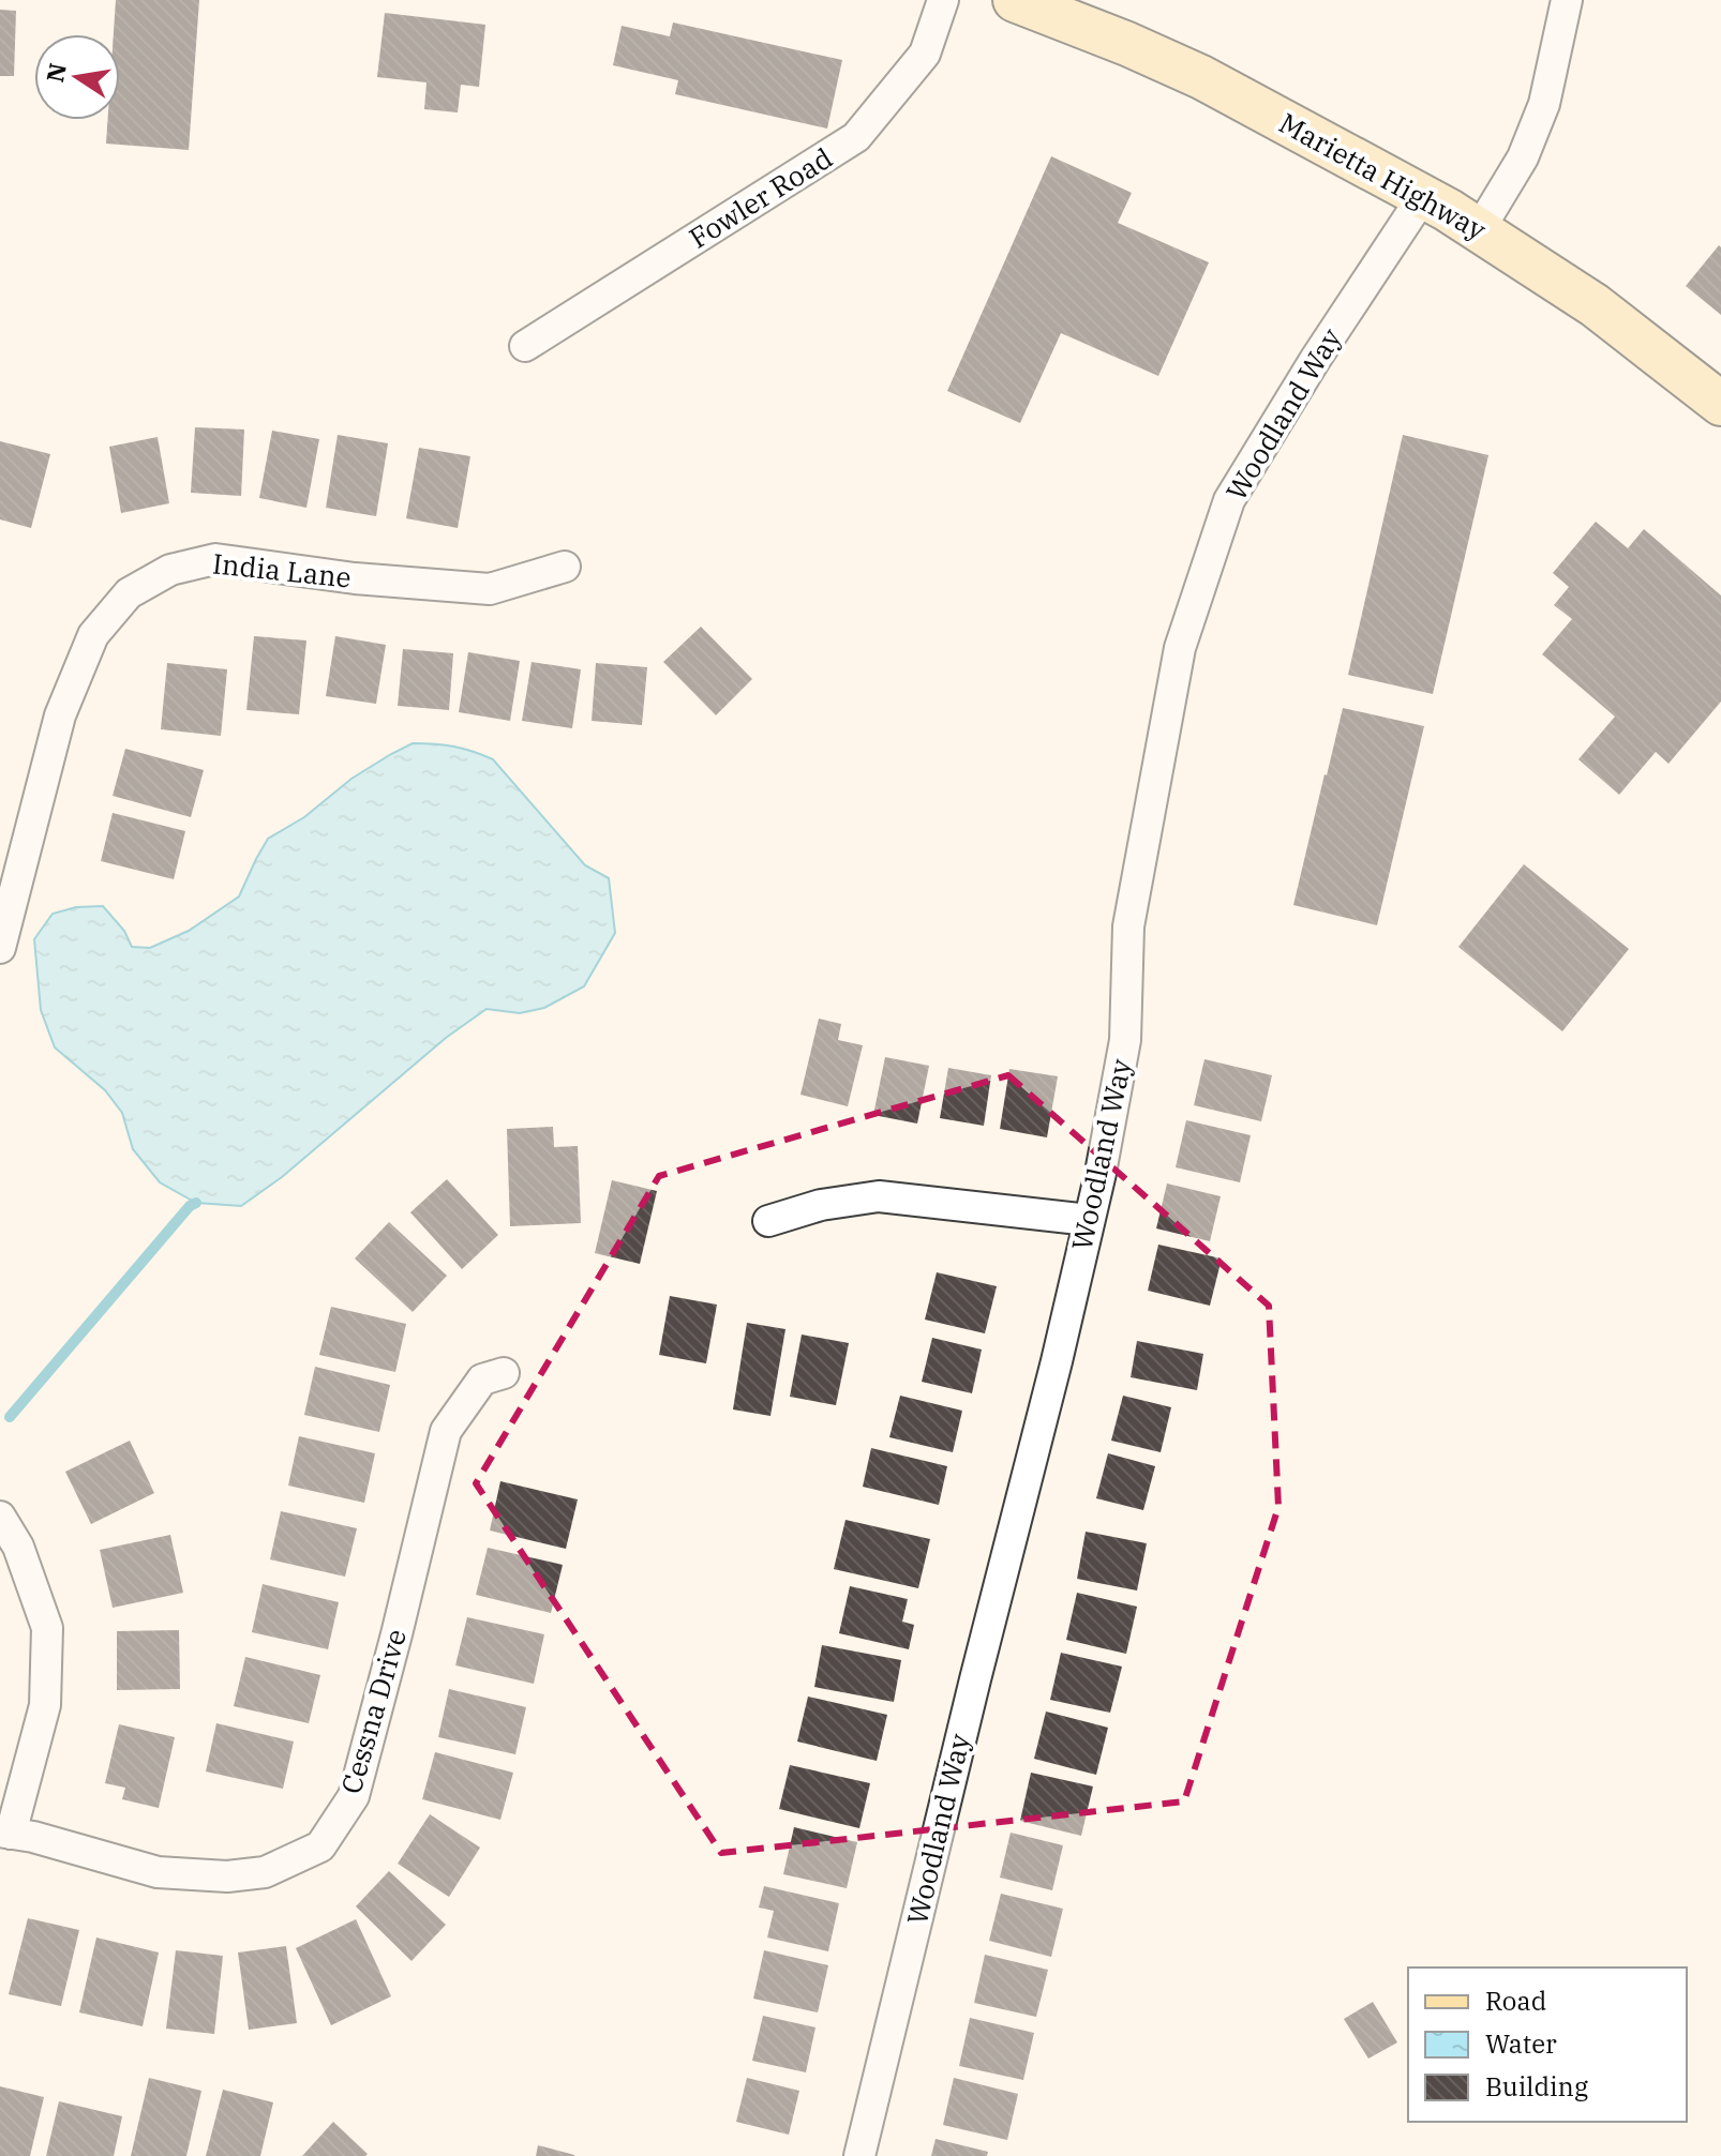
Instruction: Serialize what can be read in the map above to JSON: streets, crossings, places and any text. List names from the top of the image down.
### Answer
{
  "streets": {
    "main road": ["Marietta Highway"],
    "street": [
      "Fowler Road",
      "Woodland Way",
      "India Lane",
      "Cessna Drive"
    ]
  },
  "crossings": [
    ["Marietta Highway", "Woodland Way"]
  ],
  "legend": ["Road", "Water", "Building"],
  "north": "left"
}
